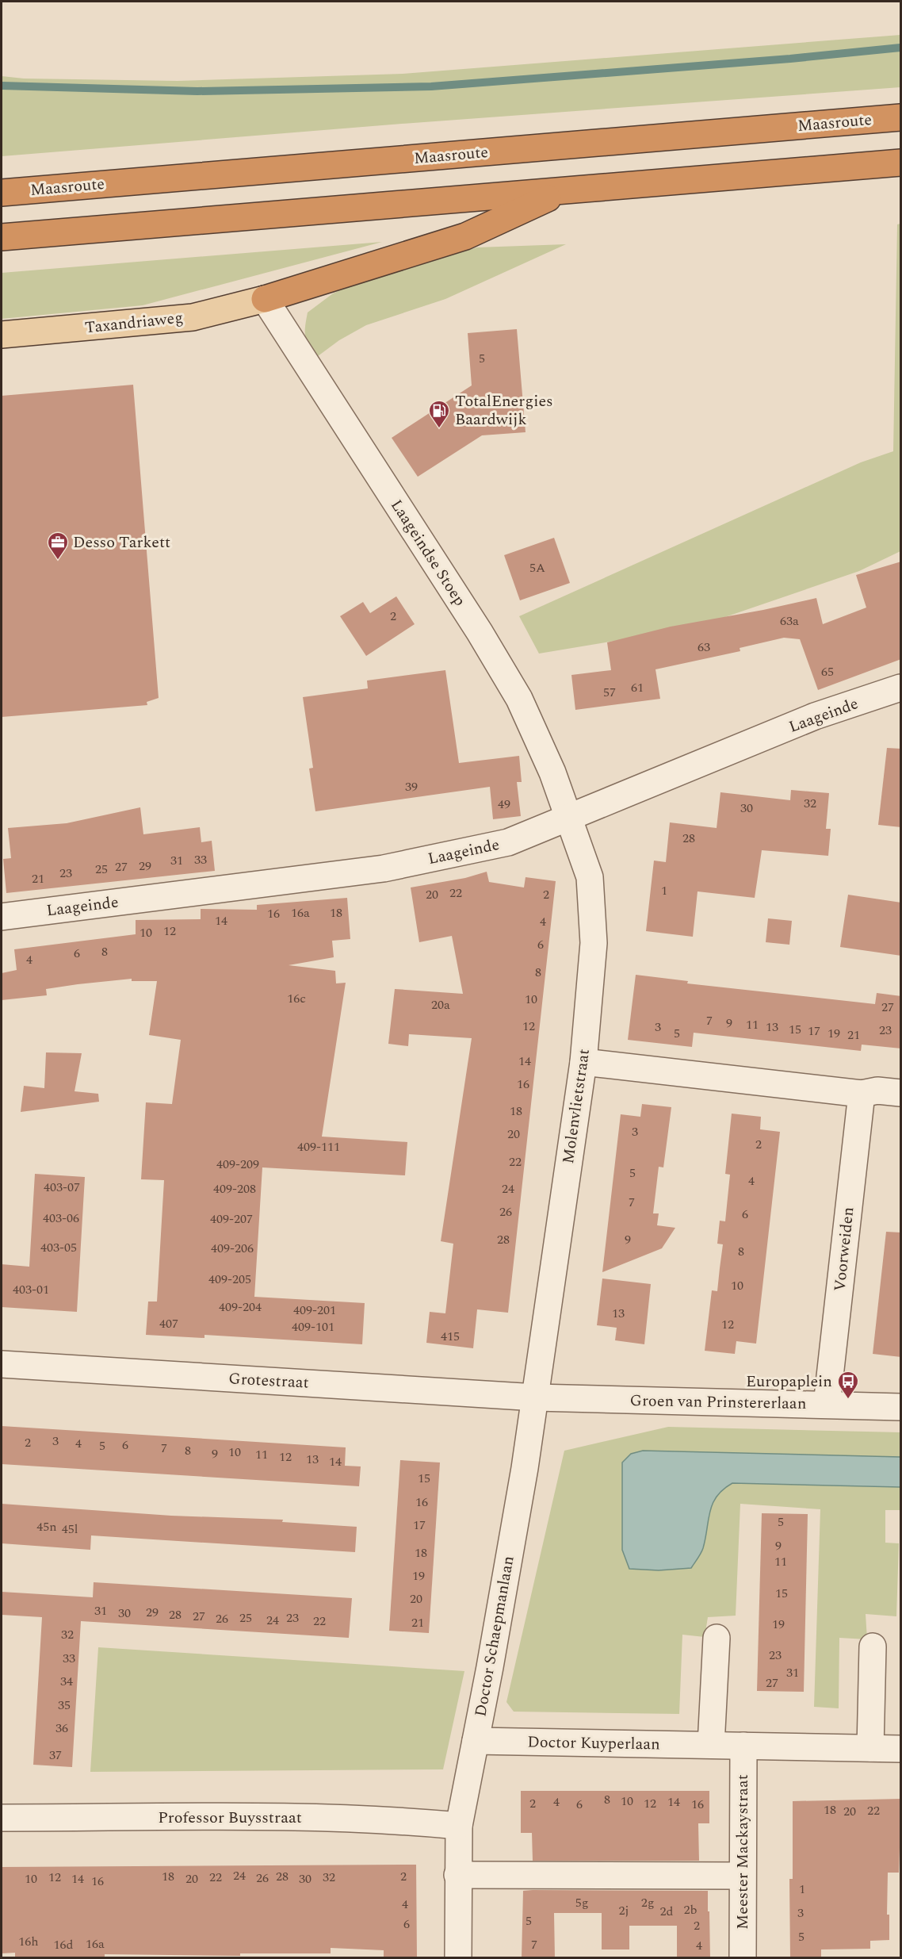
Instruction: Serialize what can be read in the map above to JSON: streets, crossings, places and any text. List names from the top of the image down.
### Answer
{
  "streets": {
    "highway": ["Maasroute"],
    "main road": ["Taxandriaweg"],
    "street": [
      "Laageindse Stoep",
      "Laageinde",
      "Molenvlietstraat",
      "Voorweiden",
      "Grotestraat",
      "Groen van Prinstererlaan",
      "Doctor Schaepmanlaan",
      "Doctor Kuyperlaan",
      "Professor Buysstraat",
      "Meester Mackaystraat"
    ]
  },
  "crossings": [
    ["Taxandriaweg", "Laageindse Stoep"],
    ["Laageindse Stoep", "Laageinde"],
    ["Laageindse Stoep", "Molenvlietstraat"],
    ["Laageinde", "Molenvlietstraat"],
    ["Molenvlietstraat", "Grotestraat"],
    ["Molenvlietstraat", "Groen van Prinstererlaan"],
    ["Molenvlietstraat", "Doctor Schaepmanlaan"],
    ["Voorweiden", "Groen van Prinstererlaan"],
    ["Grotestraat", "Groen van Prinstererlaan"],
    ["Grotestraat", "Doctor Schaepmanlaan"],
    ["Groen van Prinstererlaan", "Doctor Schaepmanlaan"],
    ["Doctor Schaepmanlaan", "Doctor Kuyperlaan"],
    ["Doctor Schaepmanlaan", "Professor Buysstraat"],
    ["Doctor Kuyperlaan", "Meester Mackaystraat"]
  ],
  "places": {
    "fuel station": ["TotalEnergies Baardwijk"],
    "office": ["Desso Tarkett"],
    "bus stop": ["Europaplein"]
  },
  "house_numbers": [
    "5",
    "5A",
    "2",
    "63a",
    "63",
    "65",
    "61",
    "57",
    "39",
    "32",
    "49",
    "30",
    "28",
    "33",
    "31",
    "29",
    "27",
    "25",
    "23",
    "21",
    "1",
    "22",
    "20",
    "2",
    "16a",
    "18",
    "16",
    "14",
    "4",
    "12",
    "10",
    "6",
    "8",
    "6",
    "4",
    "8",
    "16c",
    "10",
    "20a",
    "27",
    "7",
    "9",
    "11",
    "12",
    "3",
    "13",
    "15",
    "23",
    "17",
    "5",
    "19",
    "21",
    "14",
    "16",
    "18",
    "3",
    "20",
    "2",
    "409-111",
    "22",
    "409-209",
    "5",
    "4",
    "403-07",
    "409-208",
    "24",
    "7",
    "26",
    "6",
    "403-06",
    "409-207",
    "28",
    "9",
    "403-05",
    "409-206",
    "8",
    "409-205",
    "10",
    "403-01",
    "409-204",
    "409-201",
    "13",
    "407",
    "12",
    "409-101",
    "415",
    "3",
    "2",
    "4",
    "6",
    "5",
    "7",
    "8",
    "10",
    "9",
    "11",
    "12",
    "13",
    "14",
    "15",
    "16",
    "5",
    "17",
    "45n",
    "45l",
    "9",
    "18",
    "11",
    "19",
    "15",
    "20",
    "31",
    "29",
    "30",
    "28",
    "27",
    "25",
    "23",
    "26",
    "24",
    "22",
    "21",
    "19",
    "32",
    "23",
    "33",
    "31",
    "34",
    "27",
    "35",
    "36",
    "37",
    "8",
    "10",
    "4",
    "14",
    "2",
    "12",
    "6",
    "16",
    "18",
    "22",
    "20",
    "24",
    "18",
    "28",
    "2",
    "12",
    "22",
    "32",
    "26",
    "10",
    "14",
    "20",
    "30",
    "16",
    "1",
    "5g",
    "2g",
    "4",
    "2b",
    "2j",
    "2d",
    "3",
    "5",
    "6",
    "2",
    "5",
    "16h",
    "16a",
    "16d",
    "7",
    "4"
  ]
}
